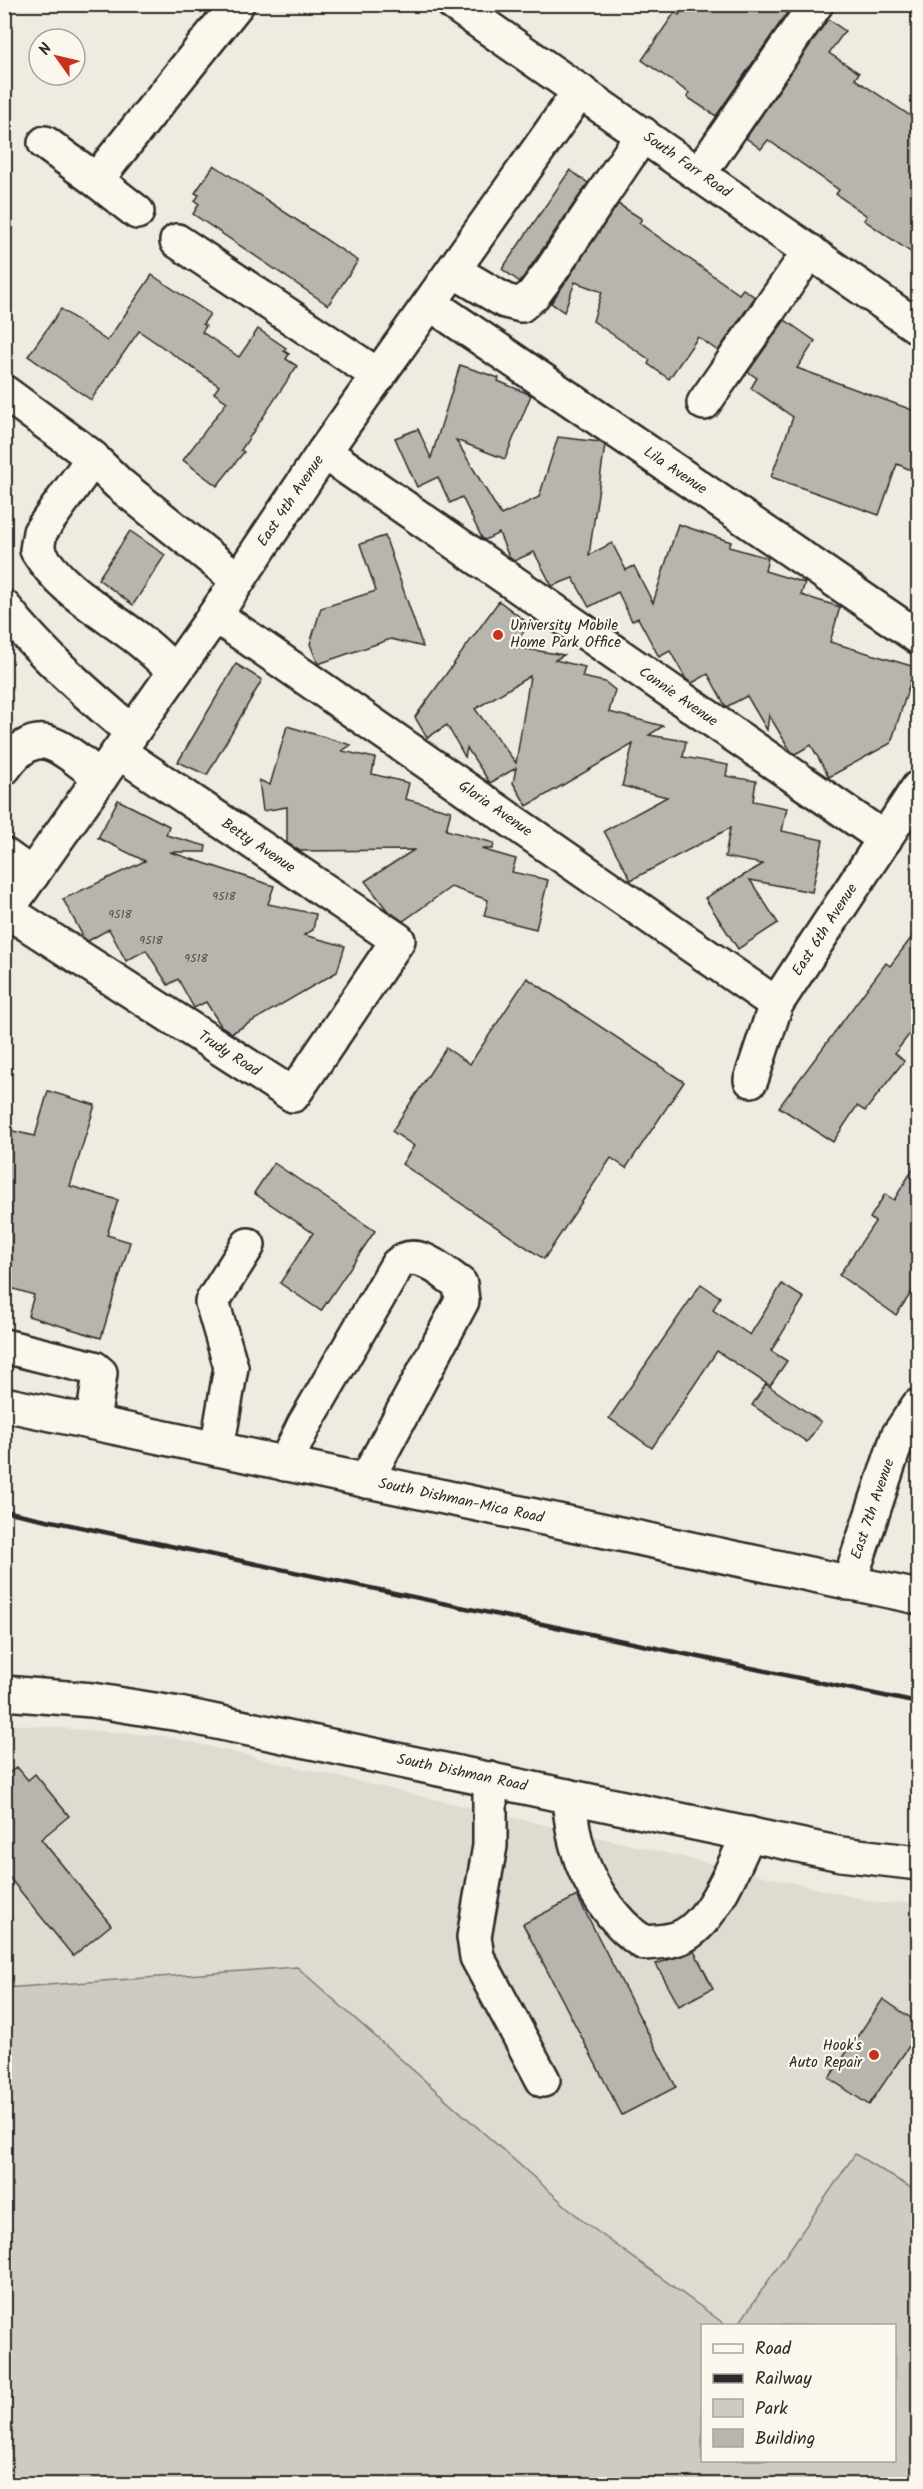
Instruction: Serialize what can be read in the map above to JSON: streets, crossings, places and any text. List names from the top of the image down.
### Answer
{
  "streets": {
    "street": [
      "South Farr Road",
      "Lila Avenue",
      "East 4th Avenue",
      "Connie Avenue",
      "Gloria Avenue",
      "Betty Avenue",
      "East 6th Avenue",
      "Trudy Road",
      "South Dishman-Mica Road",
      "East 7th Avenue",
      "South Dishman Road"
    ]
  },
  "crossings": [
    ["South Farr Road", "East 4th Avenue"],
    ["Lila Avenue", "East 4th Avenue"],
    ["East 4th Avenue", "Connie Avenue"],
    ["East 4th Avenue", "Gloria Avenue"],
    ["East 4th Avenue", "Betty Avenue"],
    ["East 4th Avenue", "Trudy Road"],
    ["Connie Avenue", "East 6th Avenue"],
    ["Gloria Avenue", "East 6th Avenue"],
    ["Betty Avenue", "Trudy Road"],
    ["South Dishman-Mica Road", "East 7th Avenue"]
  ],
  "places": ["University Mobile Home Park Office", "Hook's Auto Repair"],
  "house_numbers": [
    "9518",
    "9518",
    "9518",
    "9518"
  ],
  "legend": [
    "Road",
    "Railway",
    "Park",
    "Building"
  ],
  "north": "top left"
}
